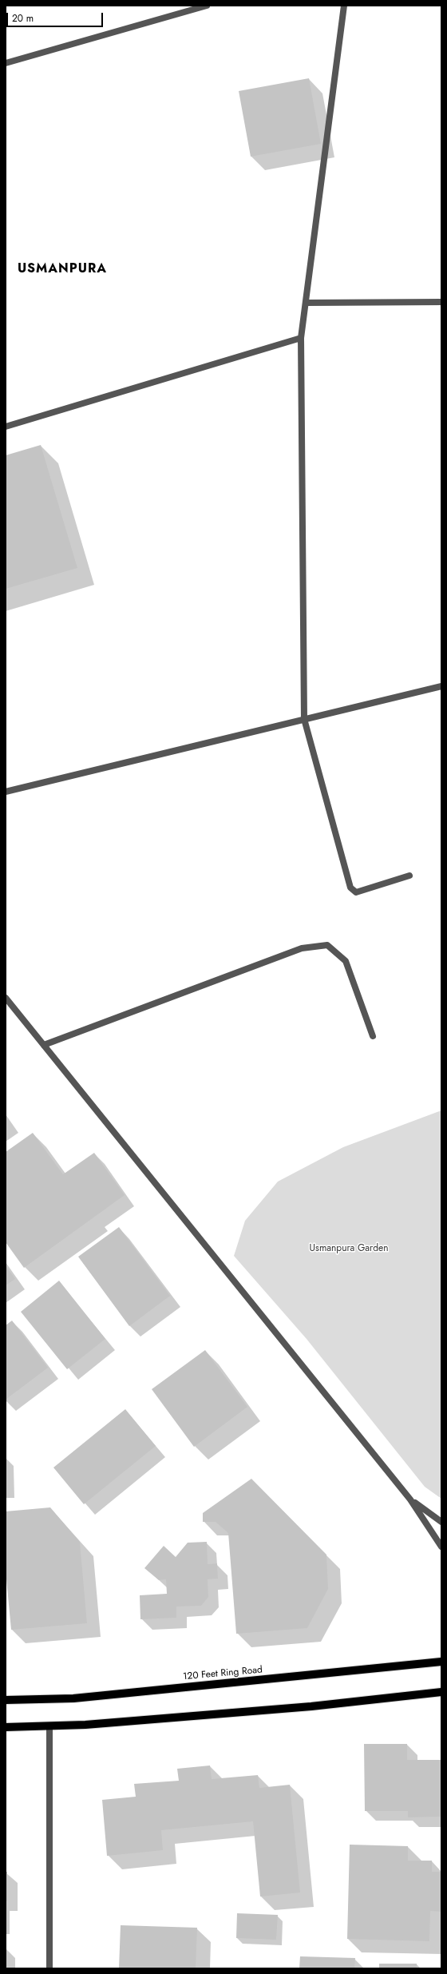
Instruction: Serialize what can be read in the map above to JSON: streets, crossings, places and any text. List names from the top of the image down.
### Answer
{
  "streets": {
    "main road": ["120 Feet Ring Road"]
  },
  "districts": ["USMANPURA"],
  "parks": ["Usmanpura Garden"],
  "scale_bar": "20 m"
}
